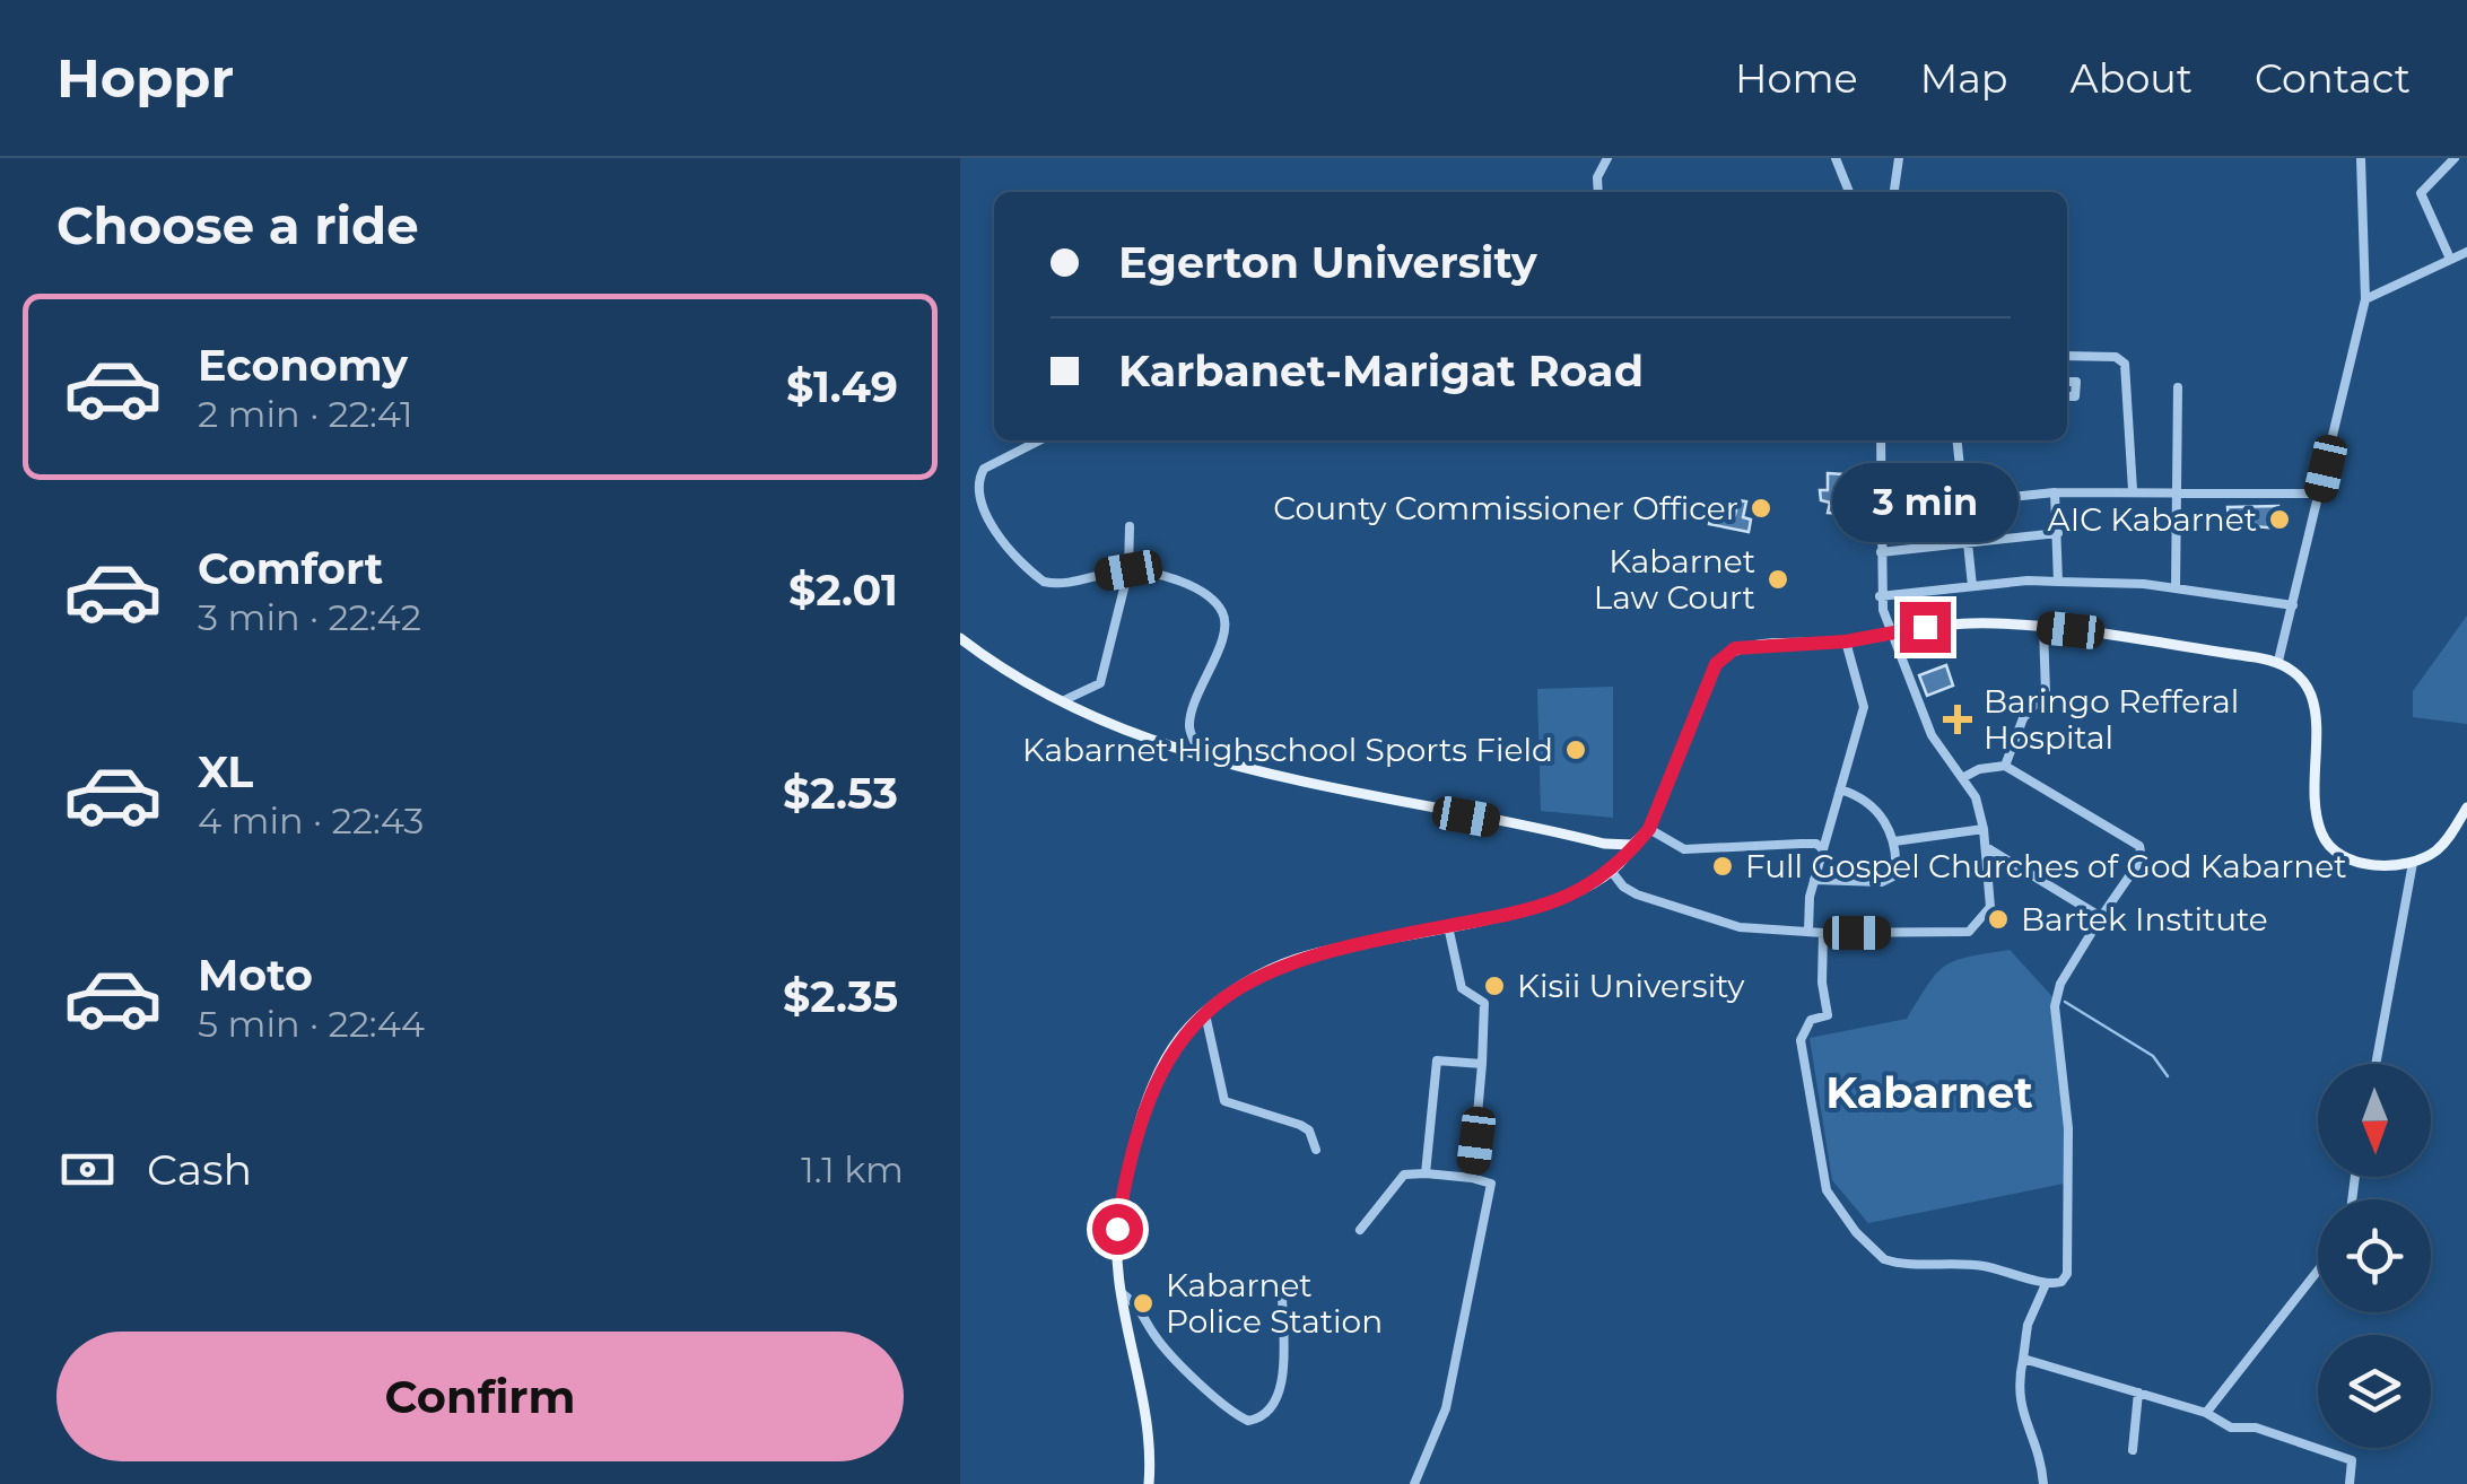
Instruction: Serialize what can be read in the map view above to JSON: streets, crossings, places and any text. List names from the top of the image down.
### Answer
{
  "districts": ["Kabarnet"],
  "places": {
    "other": [
      "County Commissioner Officer",
      "AIC Kabarnet",
      "Kabarnet Law Court",
      "Kabarnet Highschool Sports Field",
      "Full Gospel Churches of God Kabarnet",
      "Bartek Institute",
      "Kisii University",
      "Kabarnet Police Station"
    ],
    "health": ["Baringo Refferal Hospital"]
  },
  "north": "bottom",
  "page": {
    "header": "Hoppr",
    "nav": [
      "Home",
      "Map",
      "About",
      "Contact"
    ],
    "heading": "Choose a ride",
    "banner": ["Egerton University", "Karbanet-Marigat Road"],
    "list": [
      {
        "name": "Economy",
        "note": "2 min · 22:41",
        "value": "$1.49"
      },
      {
        "name": "Comfort",
        "note": "3 min · 22:42",
        "value": "$2.01"
      },
      {
        "name": "XL",
        "note": "4 min · 22:43",
        "value": "$2.53"
      },
      {
        "name": "Moto",
        "note": "5 min · 22:44",
        "value": "$2.35"
      }
    ],
    "bubble": "3 min",
    "pay": ["Cash", "1.1 km"],
    "buttons": "Confirm"
  }
}
